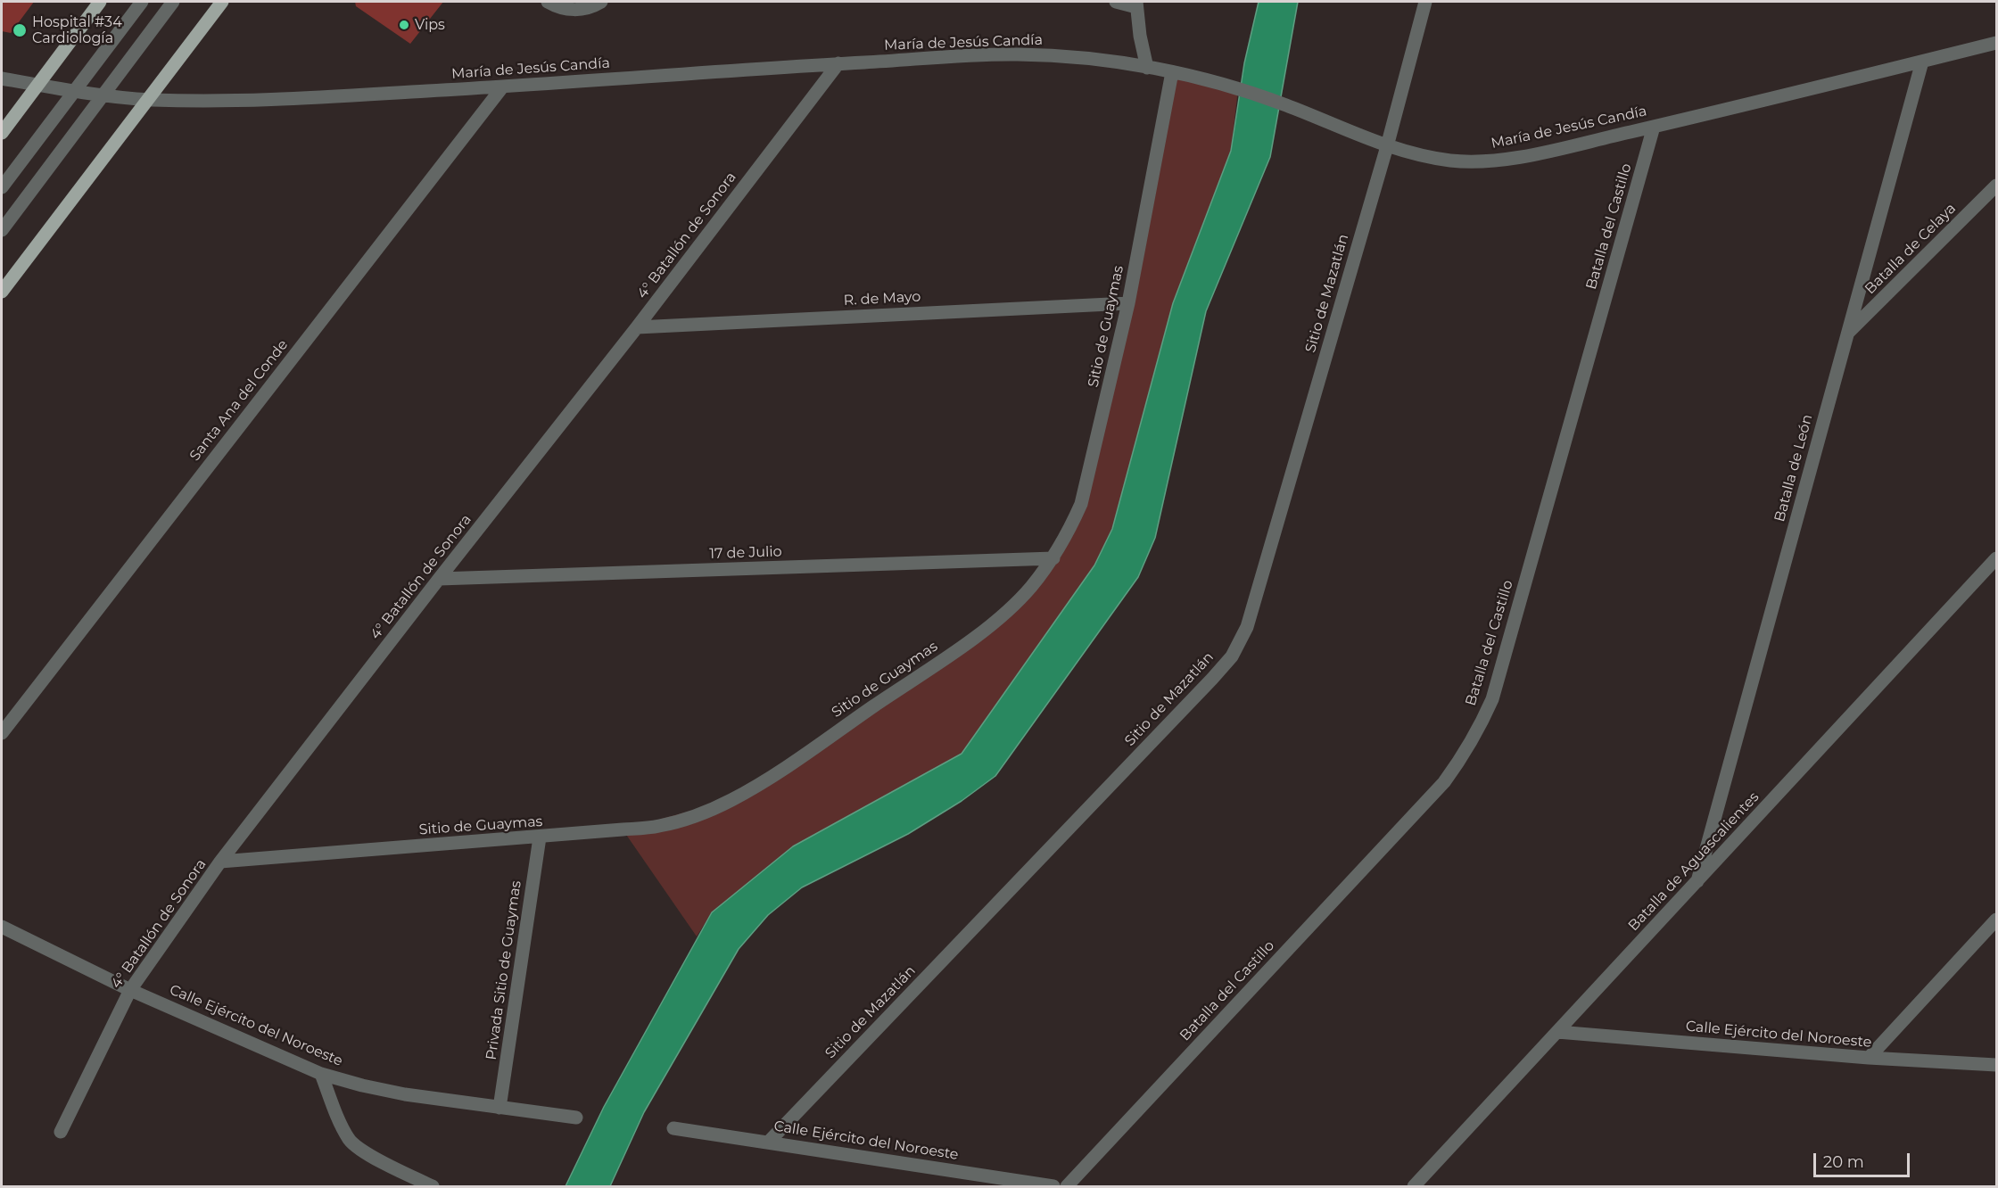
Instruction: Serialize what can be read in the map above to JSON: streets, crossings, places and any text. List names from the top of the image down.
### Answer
{
  "streets": {
    "street": [
      "María de Jesús Candía",
      "Batalla del Castillo",
      "4° Batallón de Sonora",
      "Batalla de Celaya",
      "Sitio de Mazatlán",
      "R. de Mayo",
      "Sitio de Guaymas",
      "Santa Ana del Conde",
      "Batalla de León",
      "17 de Julio",
      "Batalla de Aguascalientes",
      "Privada Sitio de Guaymas",
      "Calle Ejército del Noroeste"
    ]
  },
  "crossings": [
    ["María de Jesús Candía", "Batalla del Castillo"],
    ["María de Jesús Candía", "4° Batallón de Sonora"],
    ["María de Jesús Candía", "Sitio de Mazatlán"],
    ["María de Jesús Candía", "Sitio de Guaymas"],
    ["María de Jesús Candía", "Santa Ana del Conde"],
    ["María de Jesús Candía", "Batalla de León"],
    ["4° Batallón de Sonora", "R. de Mayo"],
    ["4° Batallón de Sonora", "Sitio de Guaymas"],
    ["4° Batallón de Sonora", "17 de Julio"],
    ["4° Batallón de Sonora", "Calle Ejército del Noroeste"],
    ["Batalla de Celaya", "Batalla de León"],
    ["Sitio de Mazatlán", "Calle Ejército del Noroeste"],
    ["R. de Mayo", "Sitio de Guaymas"],
    ["Sitio de Guaymas", "17 de Julio"],
    ["Sitio de Guaymas", "Privada Sitio de Guaymas"],
    ["Batalla de León", "Batalla de Aguascalientes"],
    ["Batalla de Aguascalientes", "Calle Ejército del Noroeste"],
    ["Privada Sitio de Guaymas", "Calle Ejército del Noroeste"]
  ],
  "places": ["Vips", "Hospital #34 Cardiología"],
  "scale_bar": "20 m"
}
